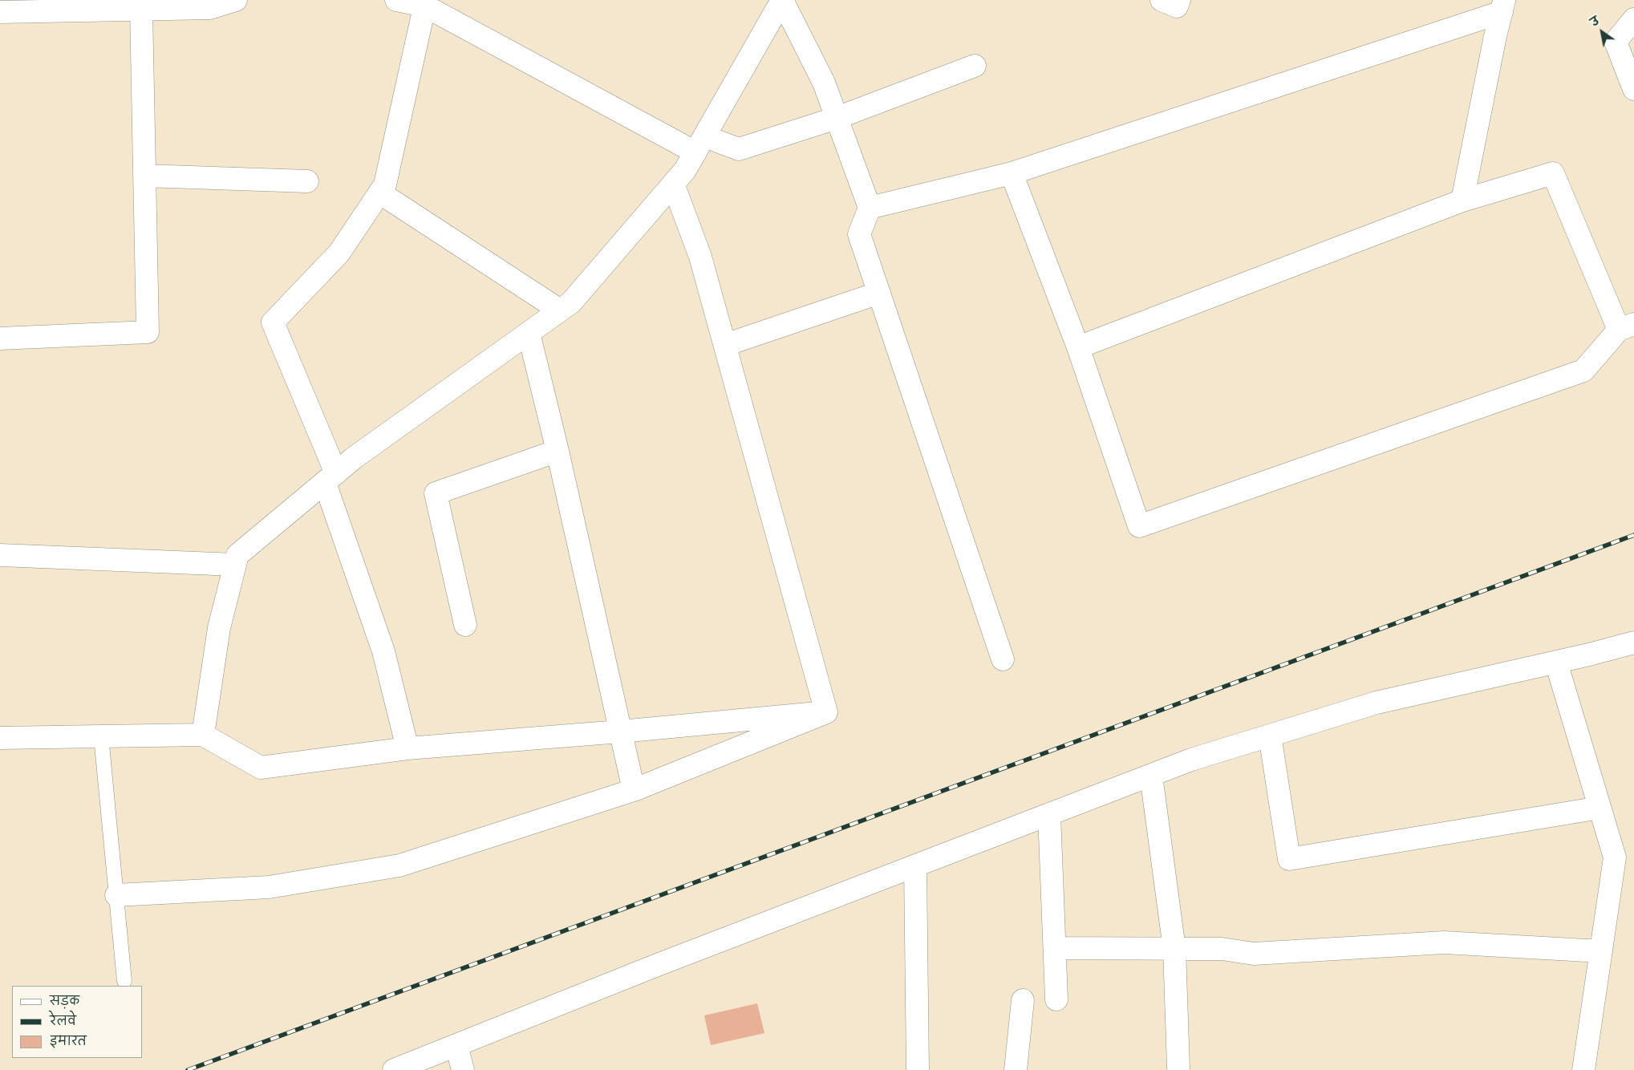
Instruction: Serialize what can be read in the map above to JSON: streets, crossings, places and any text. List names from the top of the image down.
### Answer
{
  "legend": ["सड़क", "रेलवे", "इमारत"],
  "north": "top left"
}
